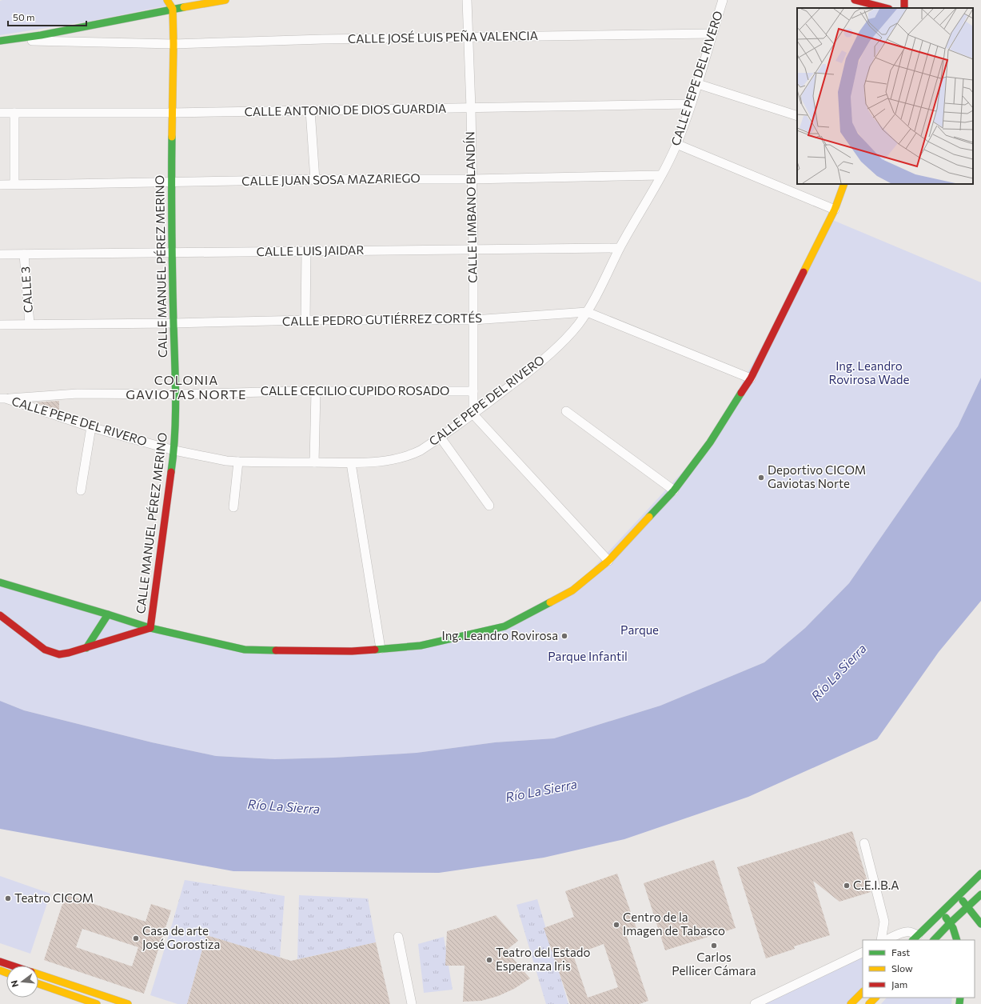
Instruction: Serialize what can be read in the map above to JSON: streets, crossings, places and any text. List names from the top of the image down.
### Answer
{
  "streets": {
    "main road": ["CALLE MANUEL PÉREZ MERINO"],
    "street": [
      "CALLE JOSÉ LUIS PEÑA VALENCIA",
      "CALLE PEPE DEL RIVERO",
      "CALLE ANTONIO DE DIOS GUARDIA",
      "CALLE JUAN SOSA MAZARIEGO",
      "CALLE LIMBANO BLANDÍN",
      "CALLE LUIS JAIDAR",
      "CALLE 3",
      "CALLE PEDRO GUTIÉRREZ CORTÉS",
      "CALLE CECILIO CUPIDO ROSADO"
    ]
  },
  "crossings": [
    ["CALLE JOSÉ LUIS PEÑA VALENCIA", "CALLE PEPE DEL RIVERO"],
    ["CALLE JOSÉ LUIS PEÑA VALENCIA", "CALLE LIMBANO BLANDÍN"],
    ["CALLE JOSÉ LUIS PEÑA VALENCIA", "CALLE MANUEL PÉREZ MERINO"],
    ["CALLE PEPE DEL RIVERO", "CALLE ANTONIO DE DIOS GUARDIA"],
    ["CALLE PEPE DEL RIVERO", "CALLE JUAN SOSA MAZARIEGO"],
    ["CALLE PEPE DEL RIVERO", "CALLE LIMBANO BLANDÍN"],
    ["CALLE PEPE DEL RIVERO", "CALLE LUIS JAIDAR"],
    ["CALLE PEPE DEL RIVERO", "CALLE MANUEL PÉREZ MERINO"],
    ["CALLE PEPE DEL RIVERO", "CALLE PEDRO GUTIÉRREZ CORTÉS"],
    ["CALLE PEPE DEL RIVERO", "CALLE CECILIO CUPIDO ROSADO"],
    ["CALLE ANTONIO DE DIOS GUARDIA", "CALLE LIMBANO BLANDÍN"],
    ["CALLE ANTONIO DE DIOS GUARDIA", "CALLE MANUEL PÉREZ MERINO"],
    ["CALLE JUAN SOSA MAZARIEGO", "CALLE LIMBANO BLANDÍN"],
    ["CALLE JUAN SOSA MAZARIEGO", "CALLE MANUEL PÉREZ MERINO"],
    ["CALLE LIMBANO BLANDÍN", "CALLE LUIS JAIDAR"],
    ["CALLE LIMBANO BLANDÍN", "CALLE PEDRO GUTIÉRREZ CORTÉS"],
    ["CALLE LIMBANO BLANDÍN", "CALLE CECILIO CUPIDO ROSADO"],
    ["CALLE LUIS JAIDAR", "CALLE MANUEL PÉREZ MERINO"],
    ["CALLE LUIS JAIDAR", "CALLE 3"],
    ["CALLE MANUEL PÉREZ MERINO", "CALLE PEDRO GUTIÉRREZ CORTÉS"],
    ["CALLE MANUEL PÉREZ MERINO", "CALLE CECILIO CUPIDO ROSADO"],
    ["CALLE 3", "CALLE PEDRO GUTIÉRREZ CORTÉS"]
  ],
  "districts": ["COLONIA GAVIOTAS NORTE"],
  "water": ["Río La Sierra"],
  "parks": ["Ing. Leandro Rovirosa Wade", "Parque", "Parque Infantil"],
  "places": [
    "Deportivo CICOM Gaviotas Norte",
    "Ing. Leandro Rovirosa",
    "C.E.I.B.A",
    "Teatro CICOM",
    "Centro de la Imagen de Tabasco",
    "Casa de arte José Gorostiza",
    "Carlos Pellicer Cámara",
    "Teatro del Estado Esperanza Iris"
  ],
  "legend": ["Fast", "Slow", "Jam"],
  "scale_bar": "50 m",
  "north": "left"
}
